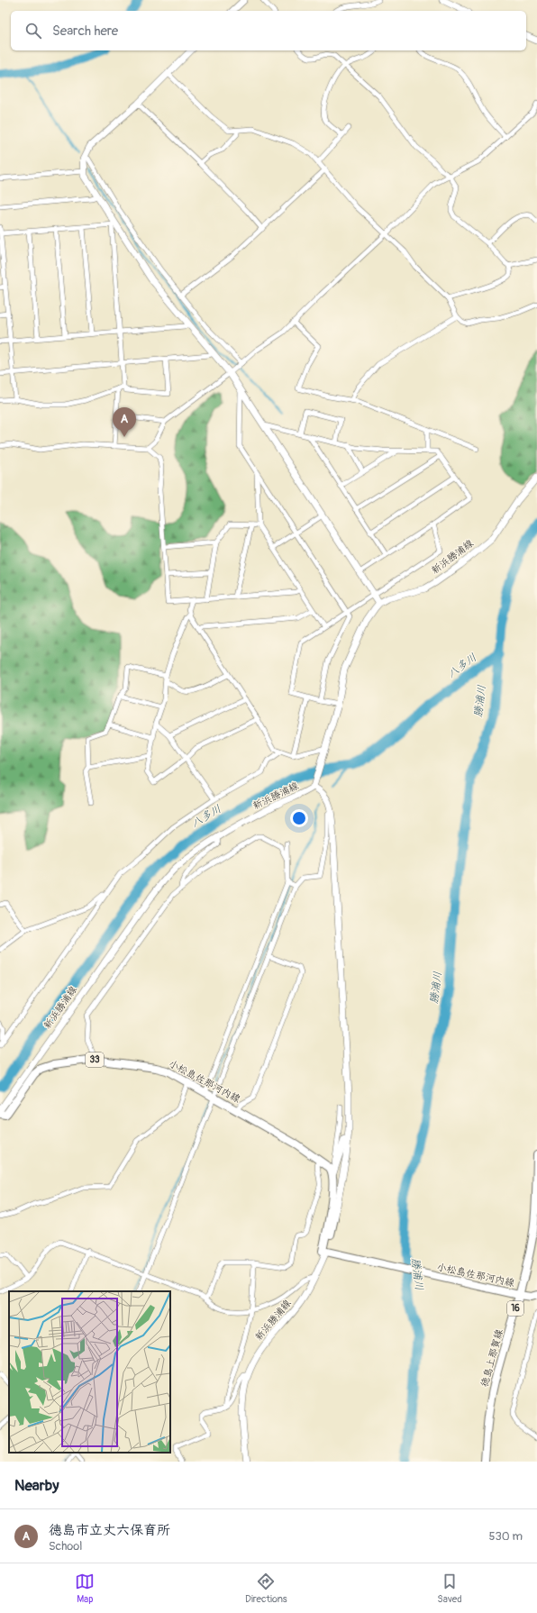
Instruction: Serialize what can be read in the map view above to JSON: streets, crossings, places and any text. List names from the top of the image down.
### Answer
{
  "streets": {
    "main road": [
      "33",
      "小松島佐那河内線",
      "16",
      "徳島上那賀線"
    ],
    "street": ["新浜勝浦線"]
  },
  "crossings": [
    ["新浜勝浦線", "小松島佐那河内線"],
    ["小松島佐那河内線", "徳島上那賀線"]
  ],
  "water": ["八多川", "勝浦川"],
  "page": {
    "search": "Search here",
    "pins": "A",
    "heading": "Nearby",
    "list": [
      {
        "mark": "A",
        "name": "徳島市立丈六保育所",
        "note": "School",
        "value": "530 m"
      }
    ],
    "nav": ["Map", "Directions", "Saved"]
  }
}
